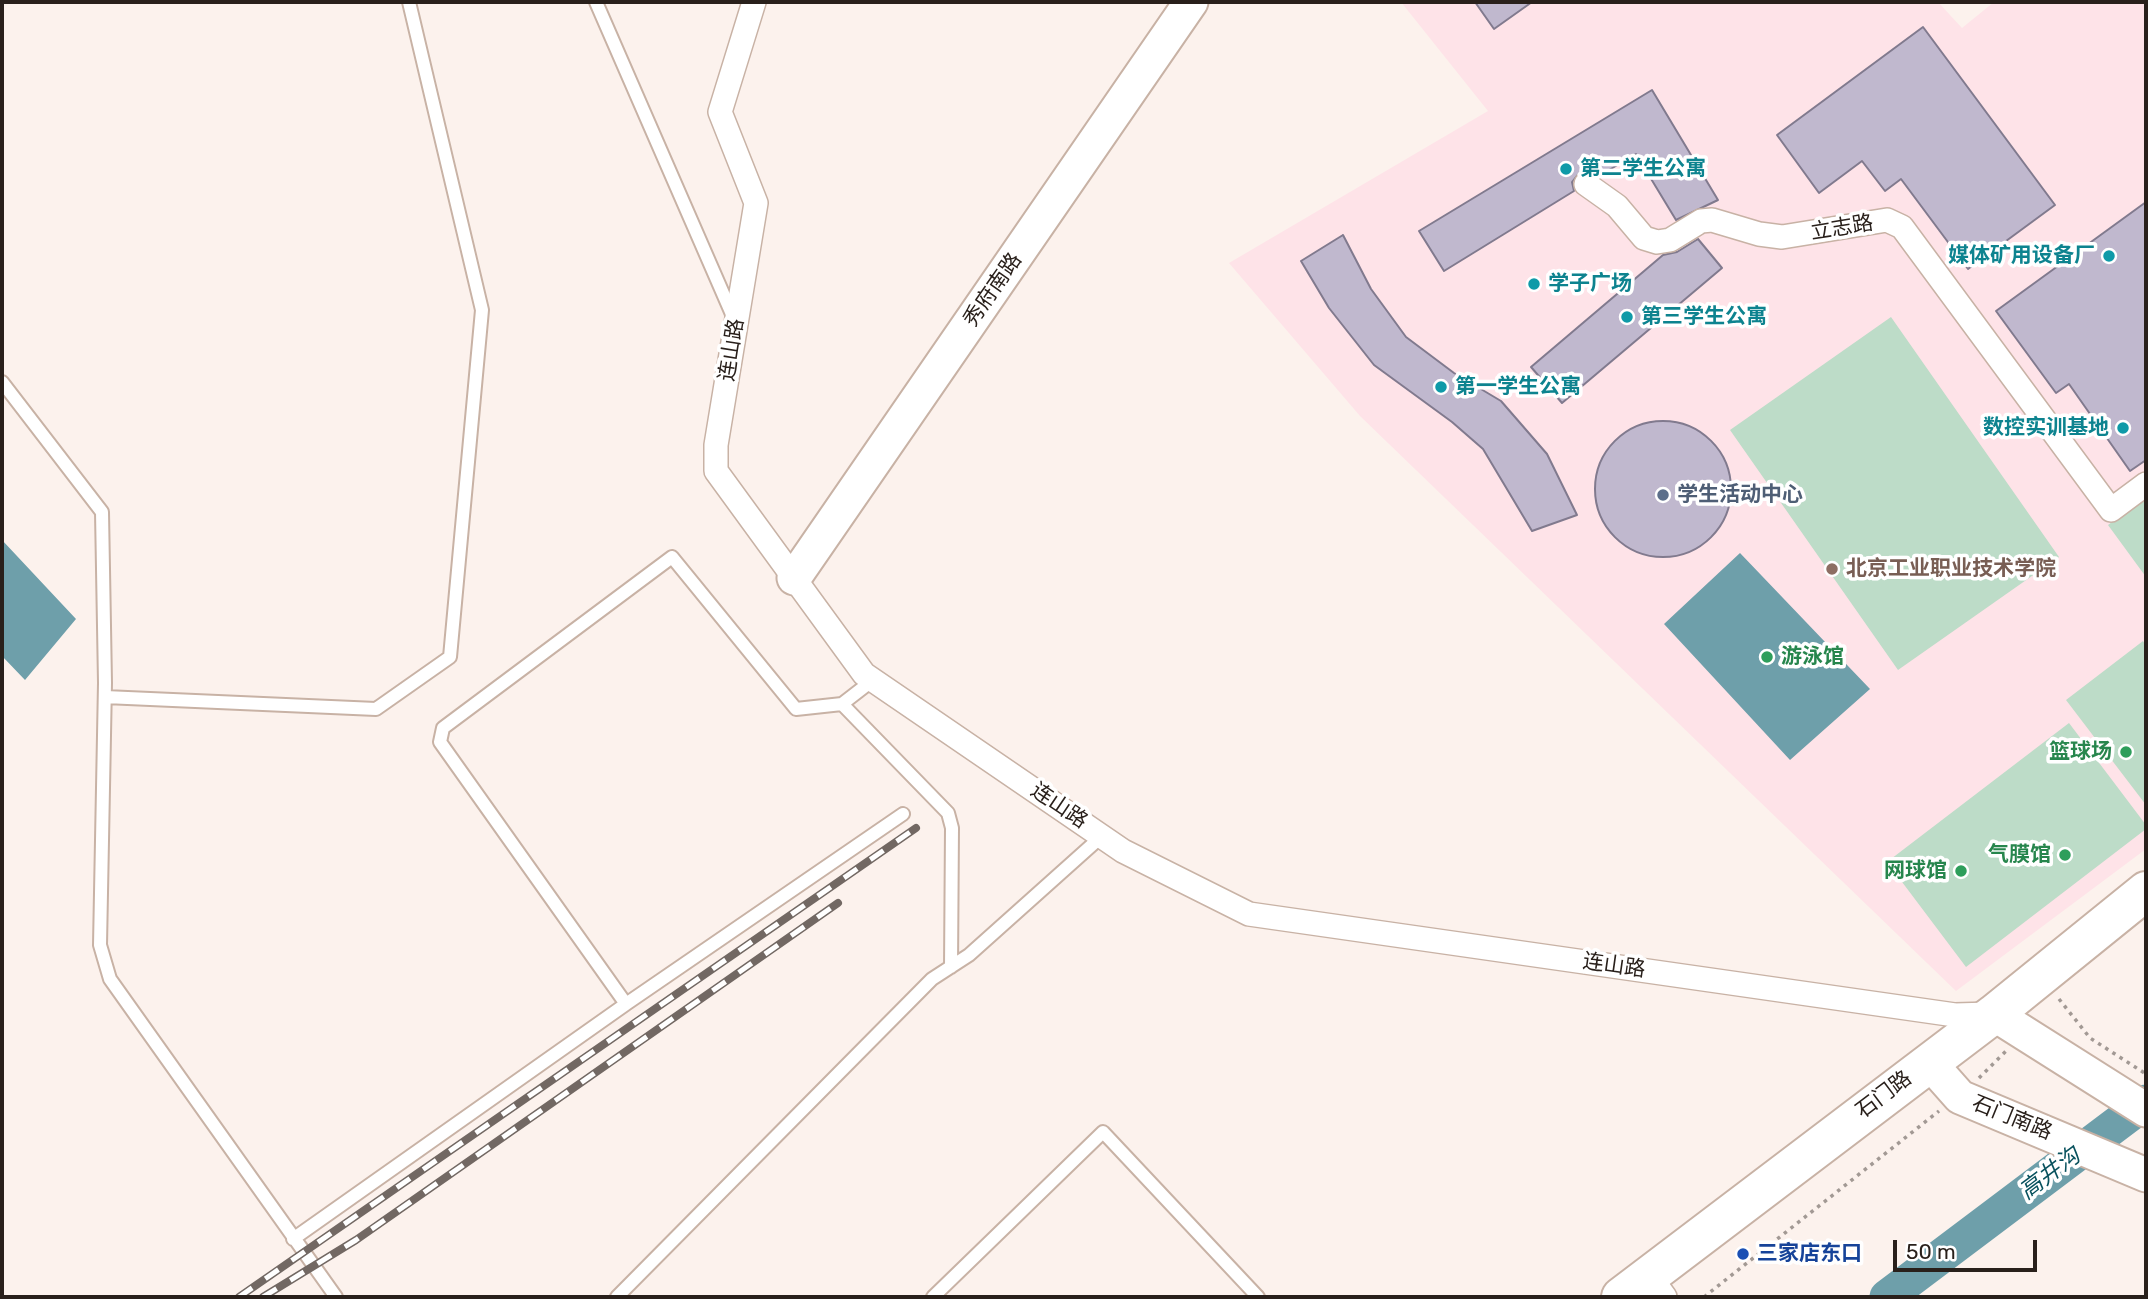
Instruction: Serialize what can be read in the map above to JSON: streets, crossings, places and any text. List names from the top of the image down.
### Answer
{
  "streets": {
    "highway": ["石门路"],
    "street": [
      "立志路",
      "秀府南路",
      "连山路",
      "石门南路"
    ]
  },
  "crossings": [
    ["秀府南路", "连山路"],
    ["连山路", "石门路"],
    ["石门路", "石门南路"]
  ],
  "water": ["高井沟"],
  "places": [
    "第二学生公寓",
    "媒体矿用设备厂",
    "学子广场",
    "第三学生公寓",
    "第一学生公寓",
    "数控实训基地",
    "学生活动中心",
    "北京工业职业技术学院",
    "游泳馆",
    "篮球场",
    "气膜馆",
    "网球馆",
    "三家店东口"
  ],
  "scale_bar": "50 m"
}
